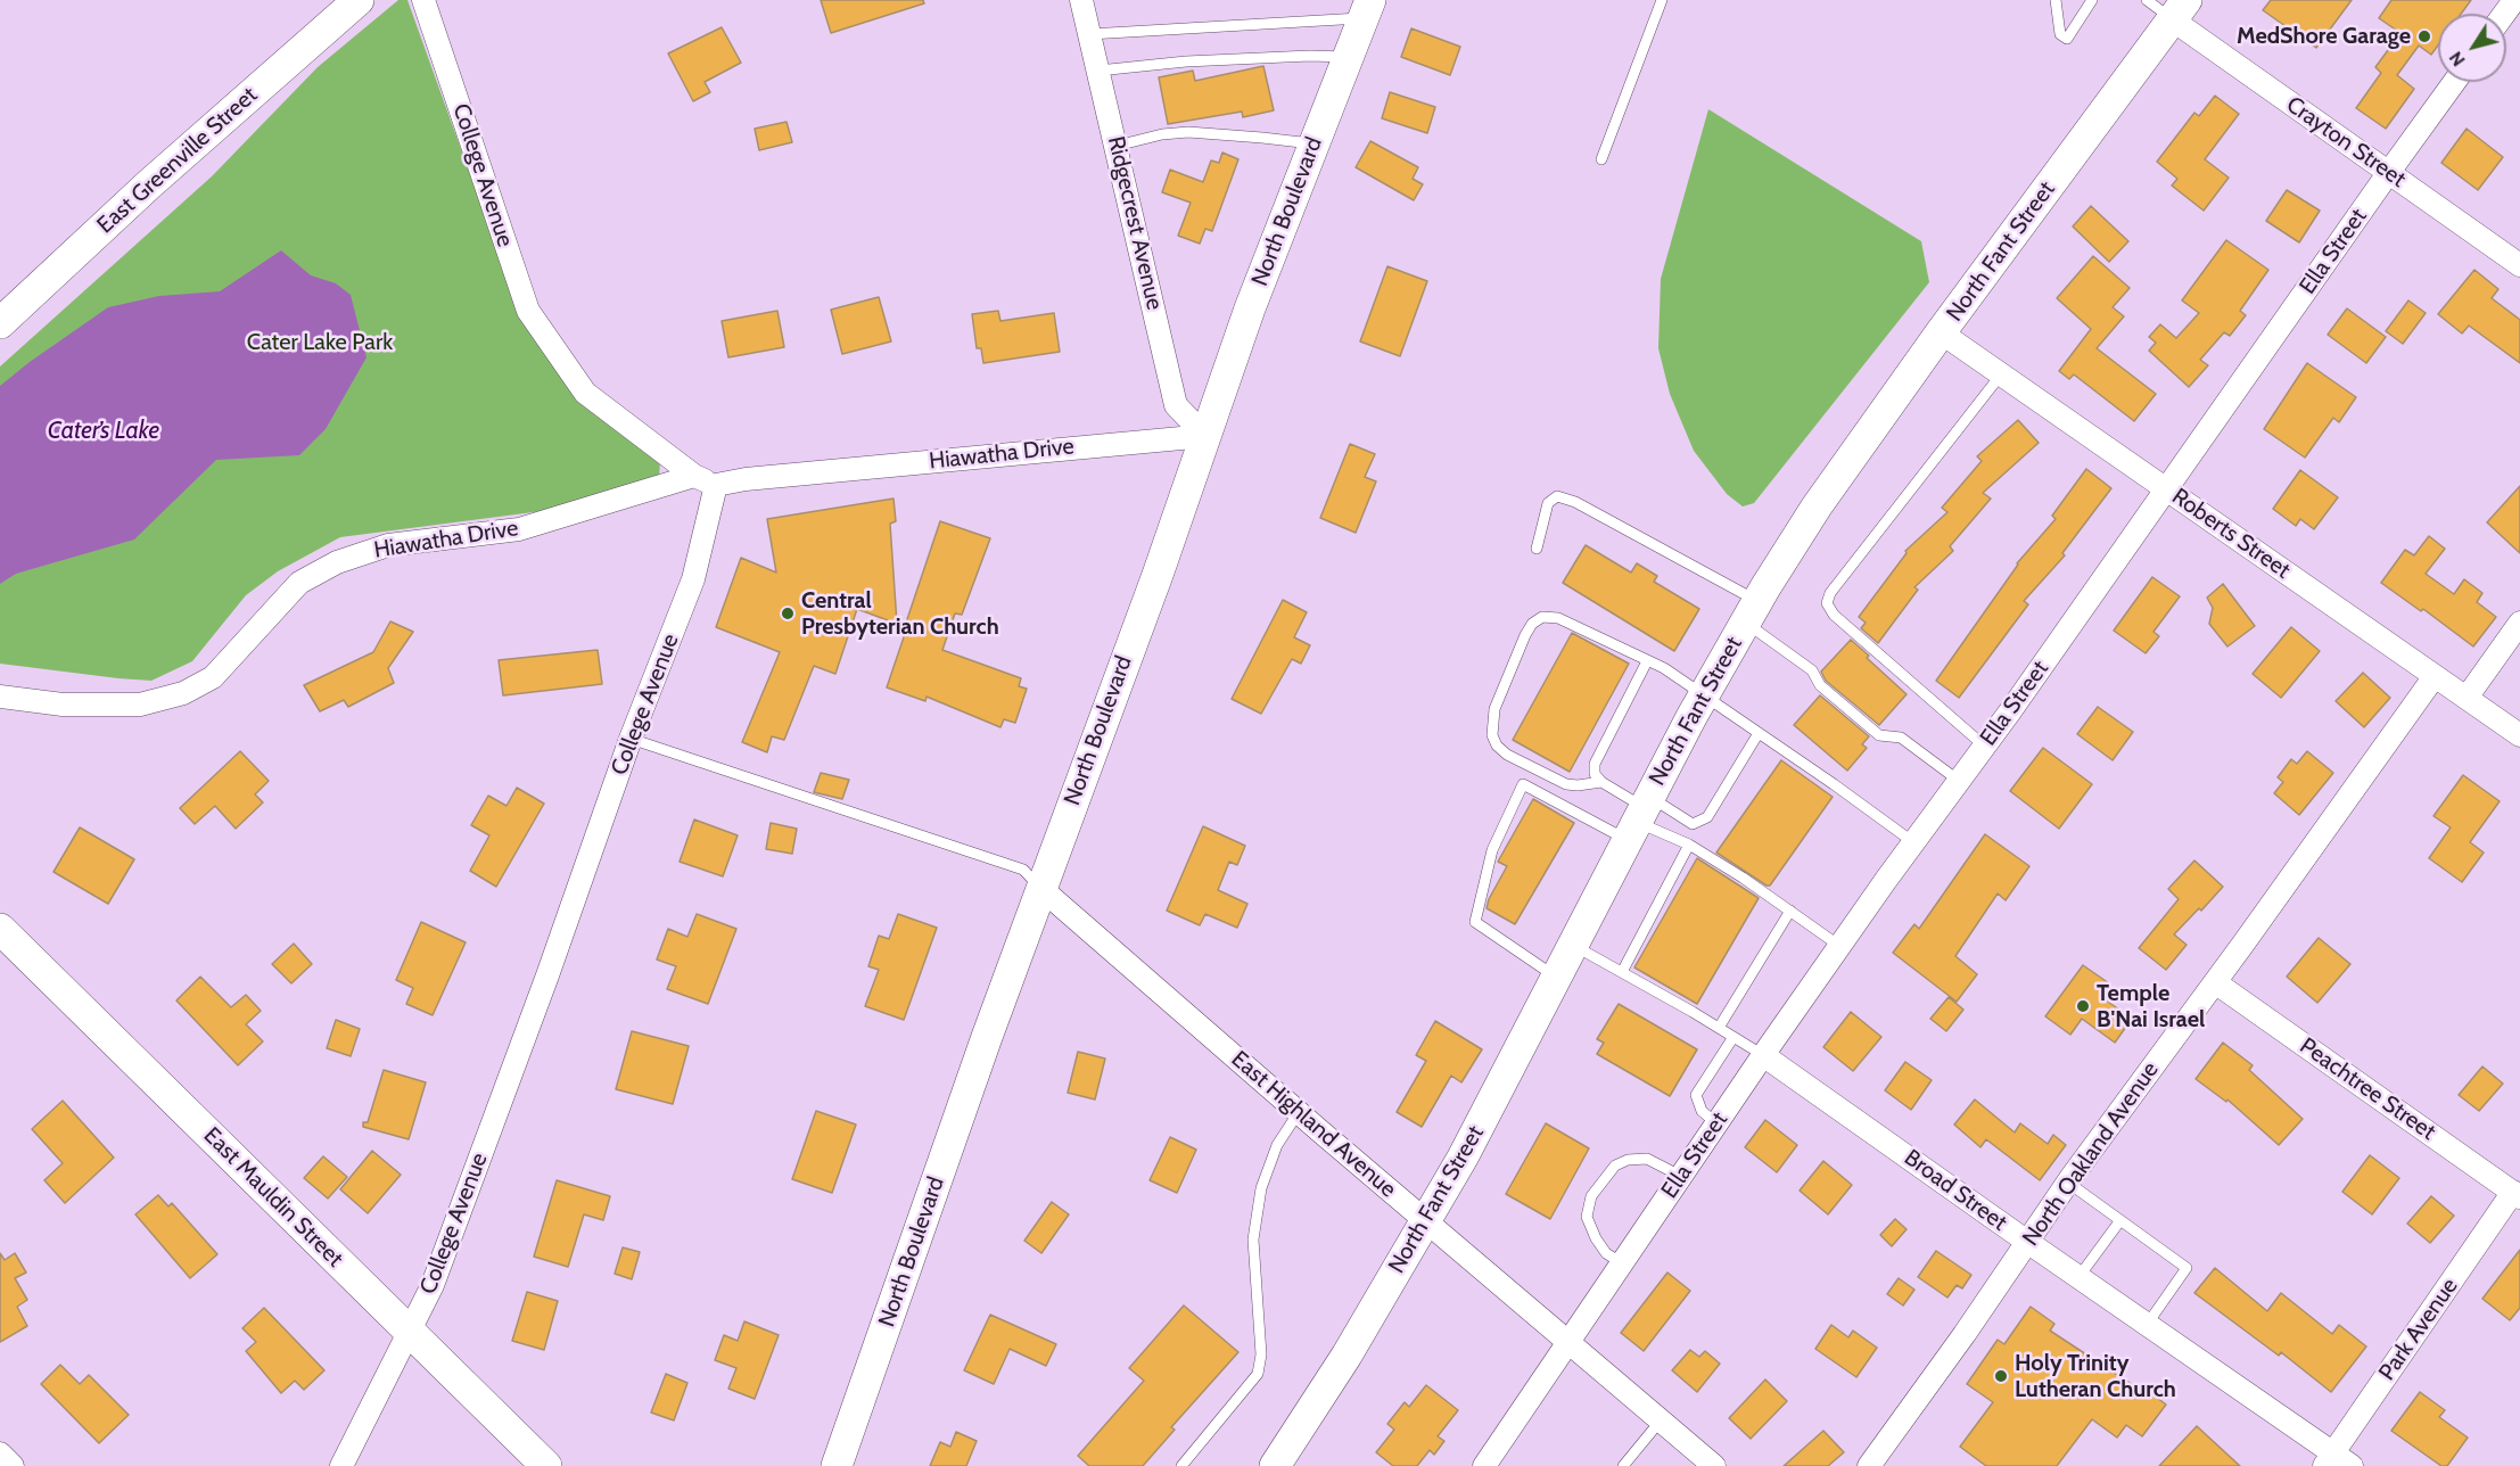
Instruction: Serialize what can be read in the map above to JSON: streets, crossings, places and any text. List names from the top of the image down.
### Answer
{
  "streets": {
    "street": [
      "Crayton Street",
      "East Greenville Street",
      "College Avenue",
      "North Boulevard",
      "Ridgecrest Avenue",
      "North Fant Street",
      "Ella Street",
      "Hiawatha Drive",
      "Roberts Street",
      "Peachtree Street",
      "East Highland Avenue",
      "North Oakland Avenue",
      "Broad Street",
      "East Mauldin Street",
      "Park Avenue"
    ]
  },
  "crossings": [
    ["Crayton Street", "North Fant Street"],
    ["Crayton Street", "Ella Street"],
    ["College Avenue", "Hiawatha Drive"],
    ["College Avenue", "East Mauldin Street"],
    ["North Boulevard", "Ridgecrest Avenue"],
    ["North Boulevard", "Hiawatha Drive"],
    ["North Boulevard", "East Highland Avenue"],
    ["Ridgecrest Avenue", "Hiawatha Drive"],
    ["North Fant Street", "Roberts Street"],
    ["North Fant Street", "East Highland Avenue"],
    ["Ella Street", "Roberts Street"],
    ["Ella Street", "East Highland Avenue"],
    ["Ella Street", "Broad Street"],
    ["Roberts Street", "North Oakland Avenue"],
    ["Peachtree Street", "North Oakland Avenue"],
    ["Peachtree Street", "Park Avenue"],
    ["North Oakland Avenue", "Broad Street"],
    ["Broad Street", "Park Avenue"]
  ],
  "water": ["Cater’s Lake"],
  "parks": ["Cater Lake Park"],
  "places": [
    "MedShore Garage",
    "Central Presbyterian Church",
    "Temple B'Nai Israel",
    "Holy Trinity Lutheran Church"
  ],
  "north": "bottom left"
}
